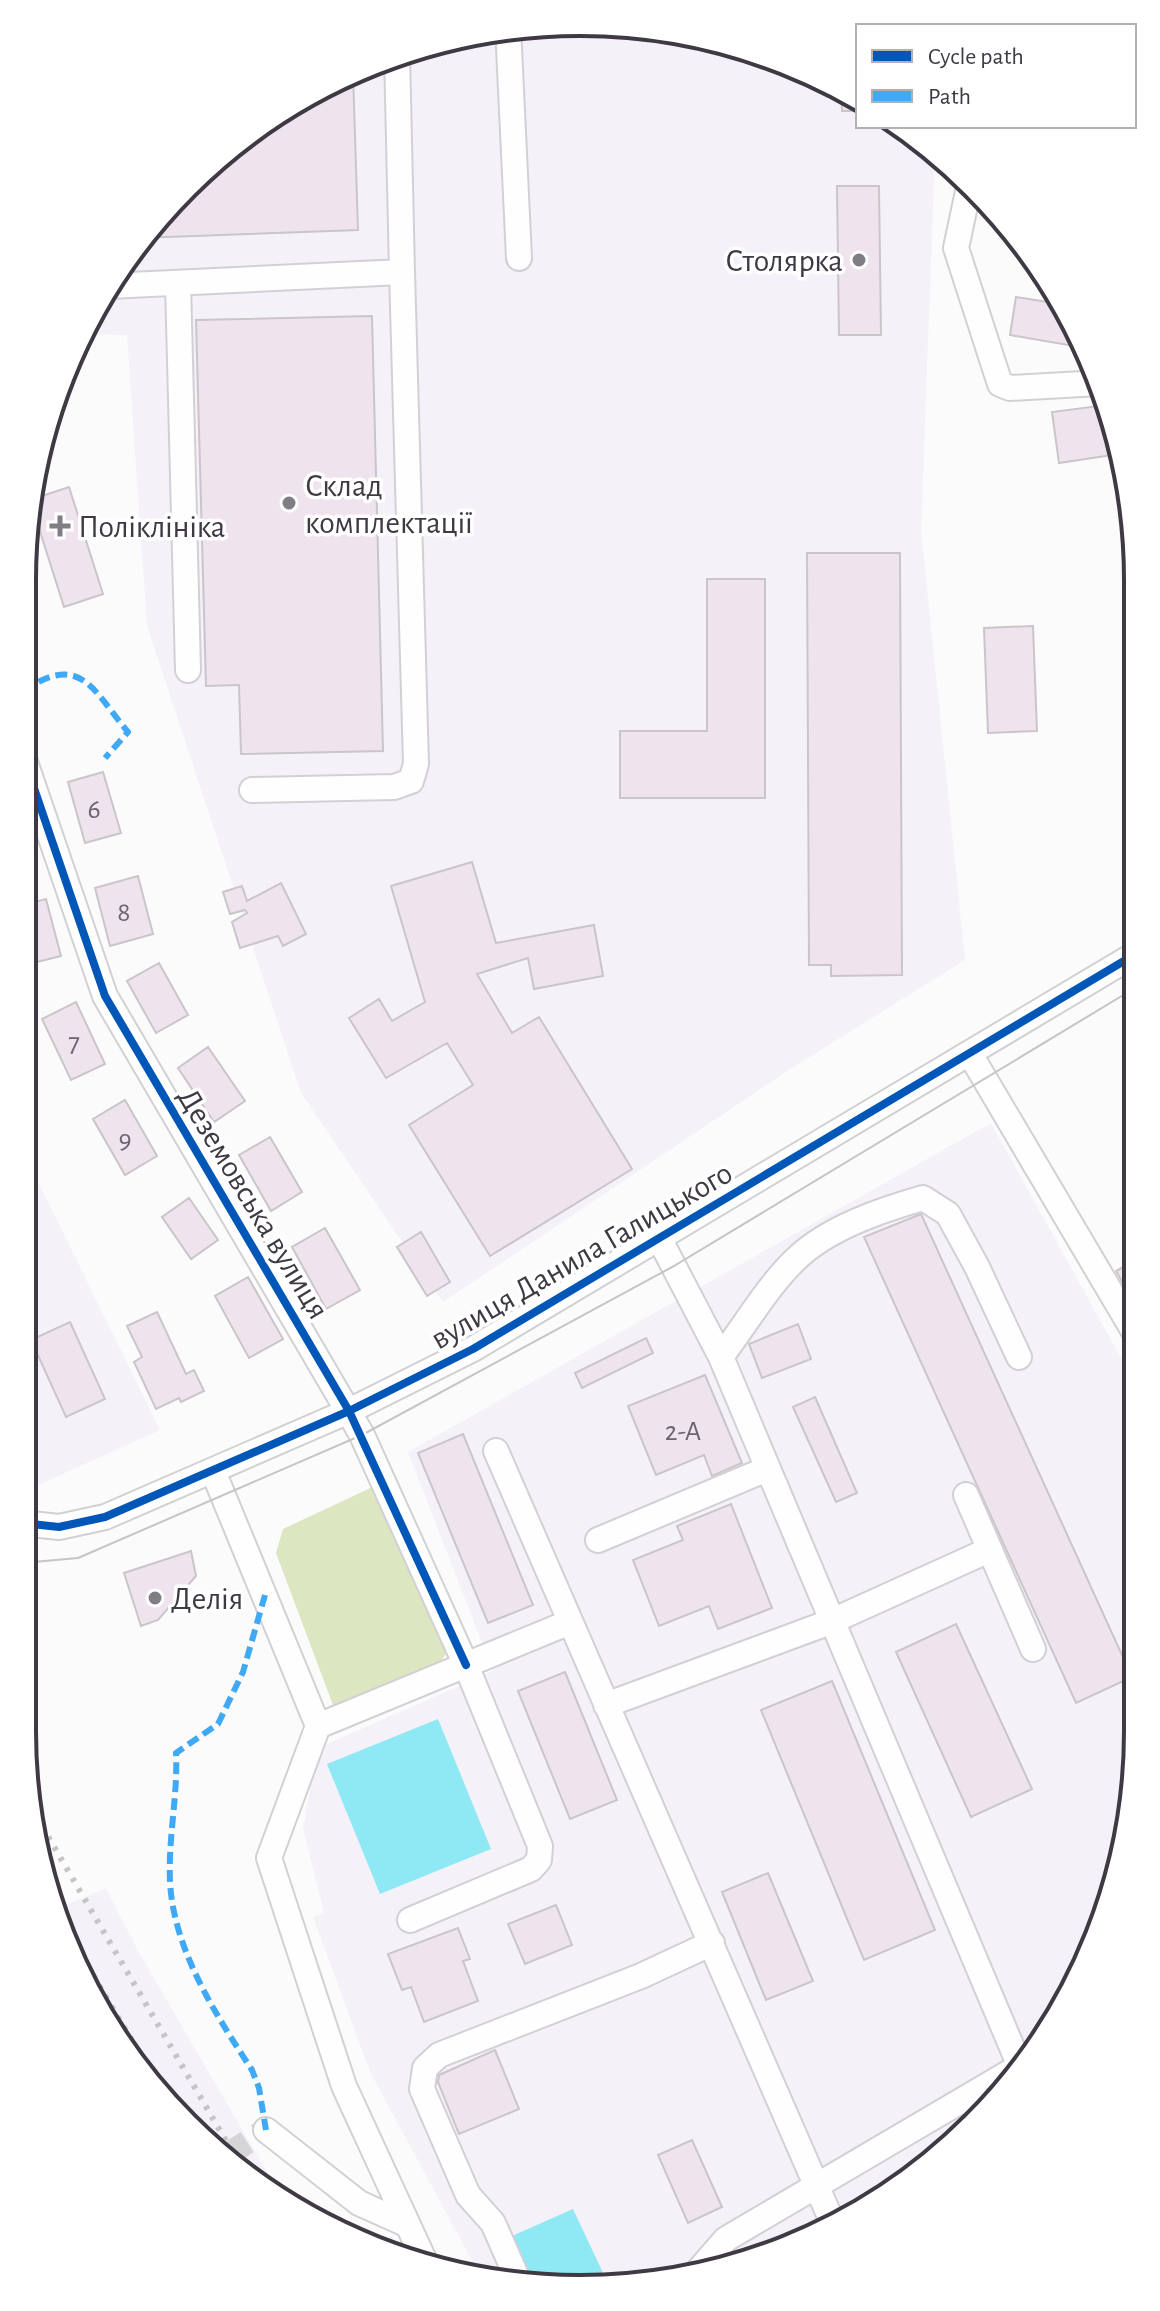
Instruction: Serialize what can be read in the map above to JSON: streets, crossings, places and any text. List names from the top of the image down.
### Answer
{
  "streets": {
    "street": ["Деземовська вулиця", "вулиця Данила Галицького"]
  },
  "crossings": [
    ["Деземовська вулиця", "вулиця Данила Галицького"]
  ],
  "places": {
    "other": ["Столярка", "Склад комплектації", "Делія"],
    "health": ["Поліклініка"]
  },
  "house_numbers": [
    "6",
    "8",
    "7",
    "9",
    "2-А"
  ],
  "legend": ["Cycle path", "Path"]
}
